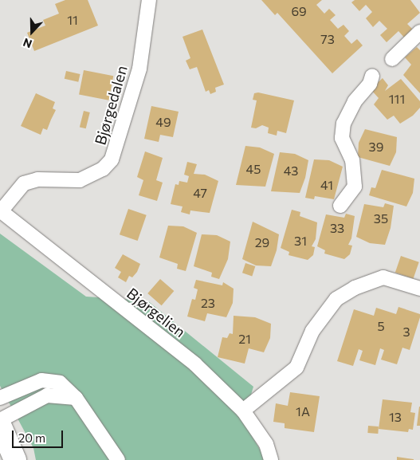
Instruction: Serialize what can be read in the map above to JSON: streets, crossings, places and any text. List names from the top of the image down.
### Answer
{
  "streets": {
    "street": ["Bjørgedalen", "Bjørgelien"]
  },
  "crossings": [
    ["Bjørgedalen", "Bjørgelien"]
  ],
  "house_numbers": [
    "69",
    "11",
    "73",
    "111",
    "49",
    "39",
    "45",
    "43",
    "41",
    "47",
    "35",
    "33",
    "31",
    "29",
    "23",
    "5",
    "3",
    "21",
    "1A",
    "13"
  ],
  "scale_bar": "20 m",
  "north": "bottom"
}
